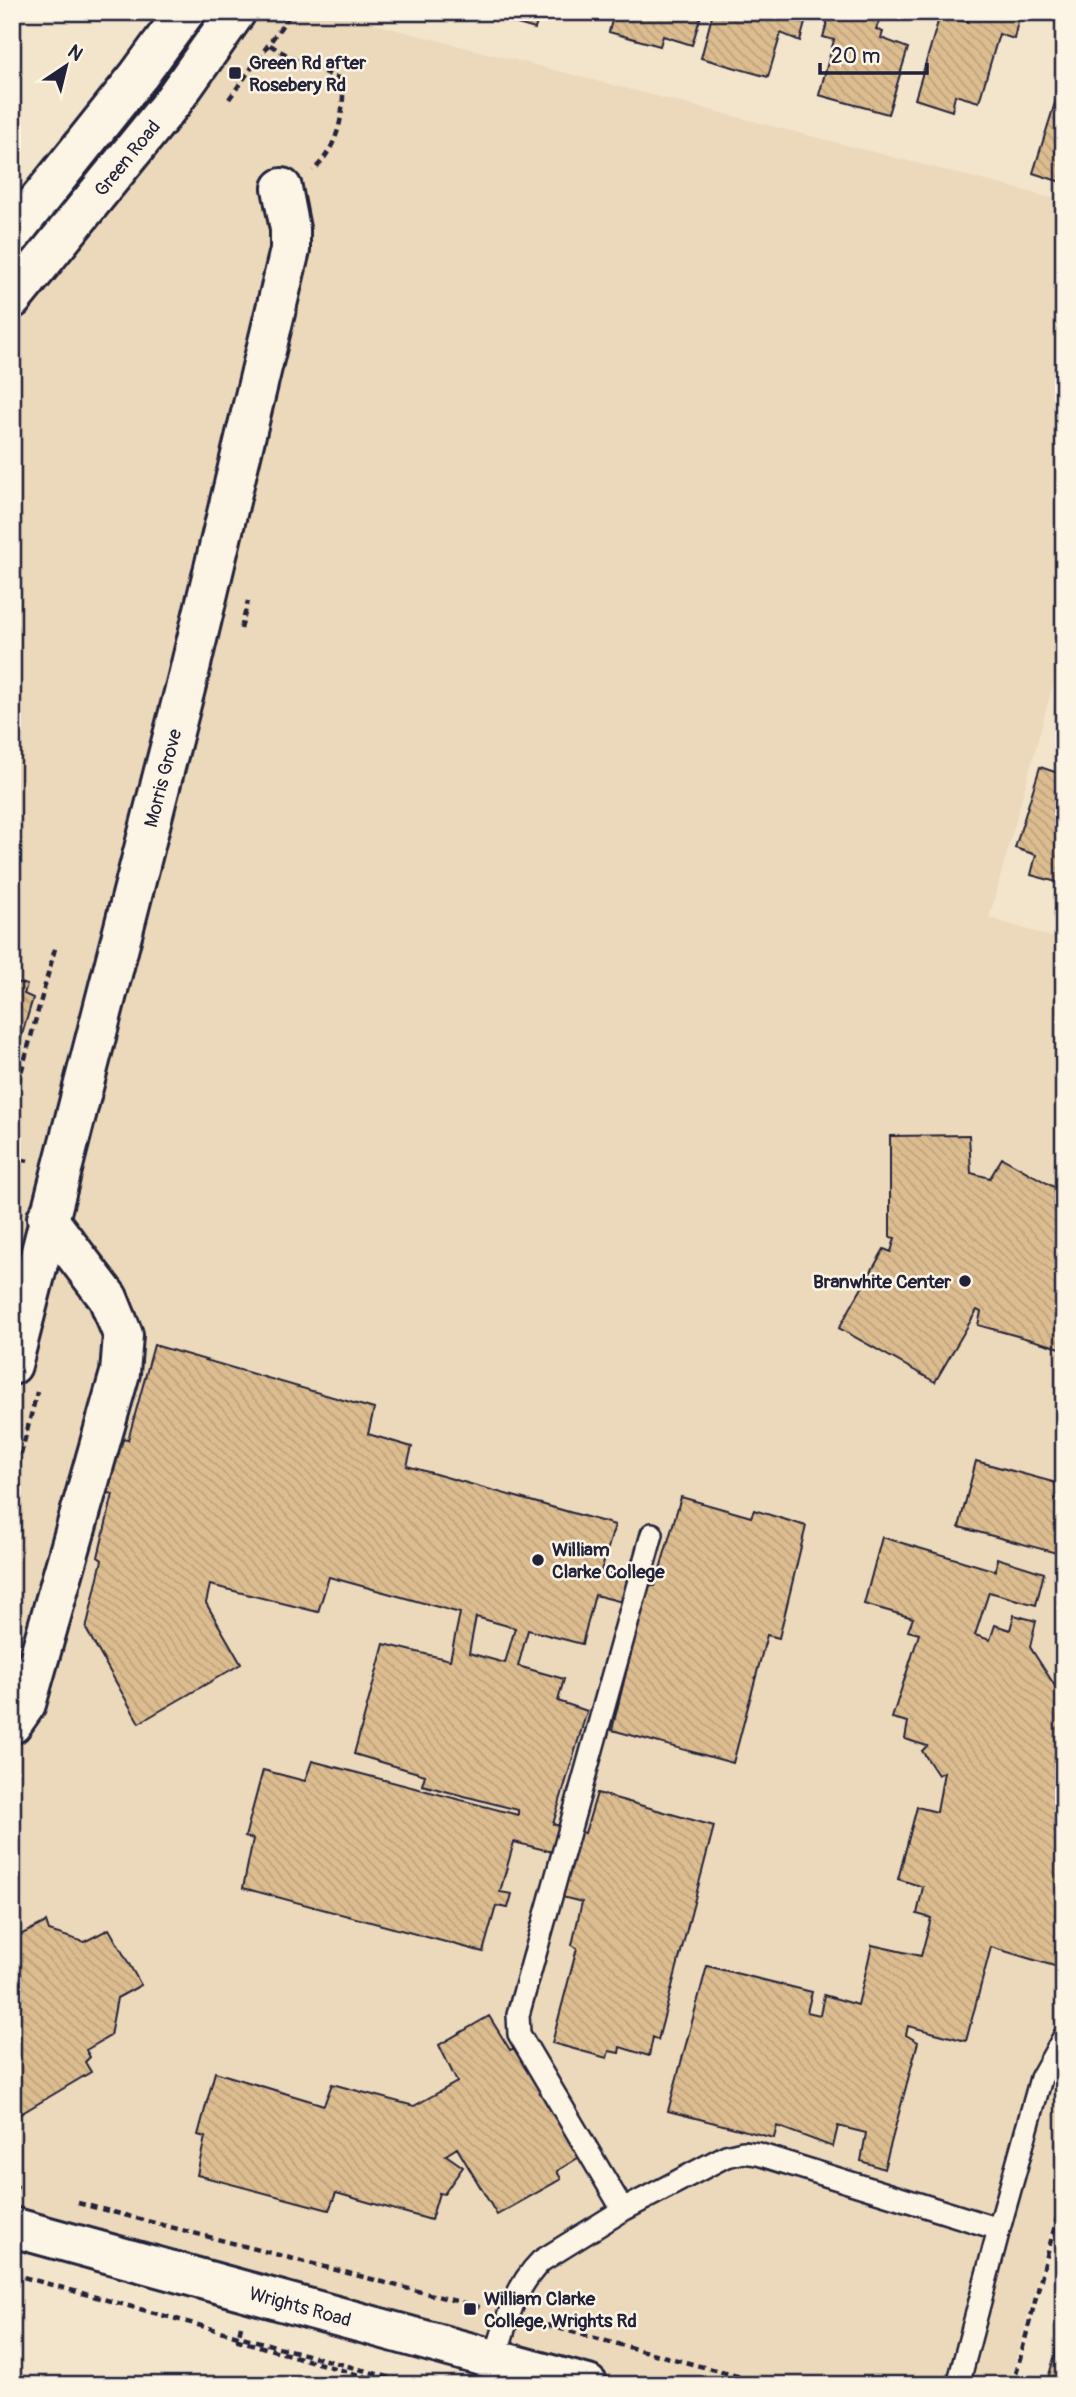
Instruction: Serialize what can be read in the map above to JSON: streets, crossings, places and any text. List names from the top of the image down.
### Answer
{
  "streets": {
    "street": ["Green Road", "Morris Grove", "Wrights Road"]
  },
  "places": {
    "transit": ["Green Rd after Rosebery Rd", "William Clarke College, Wrights Rd"],
    "other": ["Branwhite Center", "William Clarke College"]
  },
  "scale_bar": "20 m",
  "north": "top right"
}
